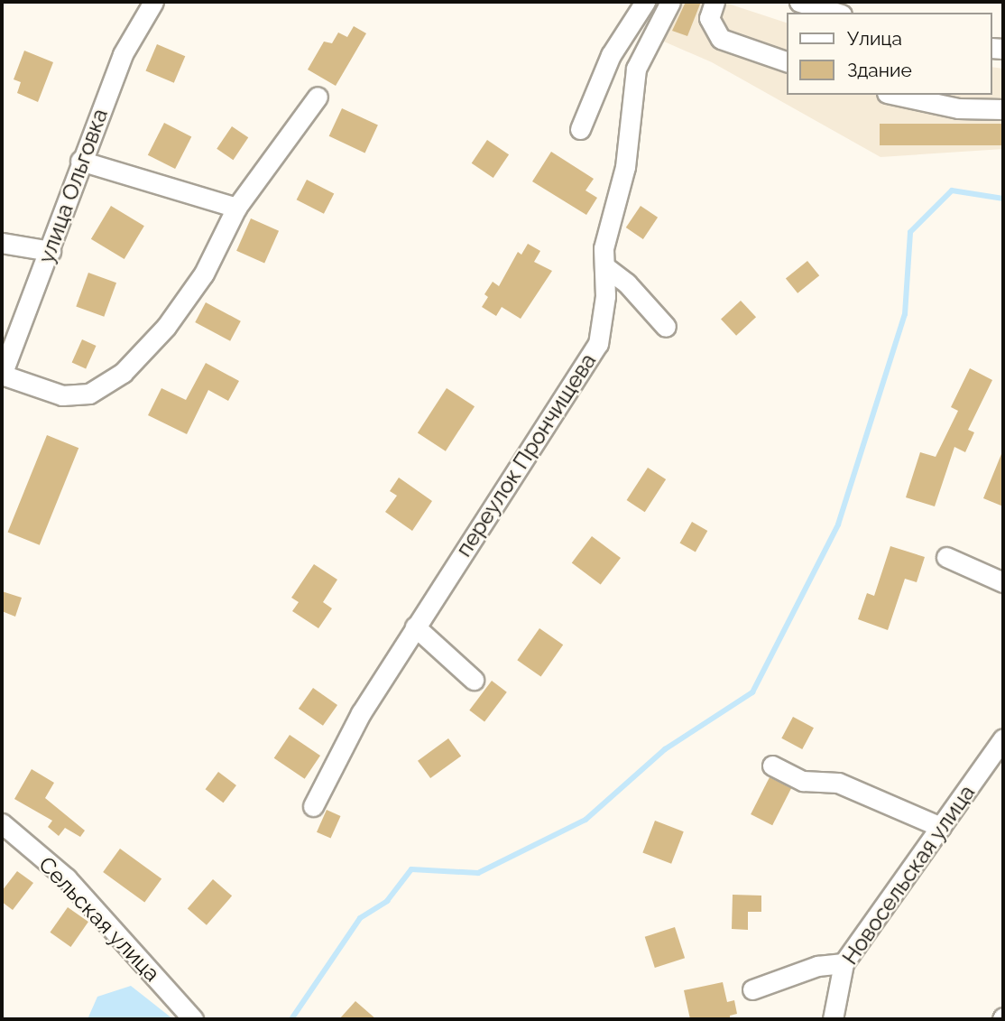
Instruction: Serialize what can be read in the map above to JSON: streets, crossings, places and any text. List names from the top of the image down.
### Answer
{
  "streets": {
    "street": [
      "улица Ольговка",
      "переулок Прончищева",
      "Новосельская улица",
      "Сельская улица"
    ]
  },
  "legend": ["Улица", "Здание"]
}
